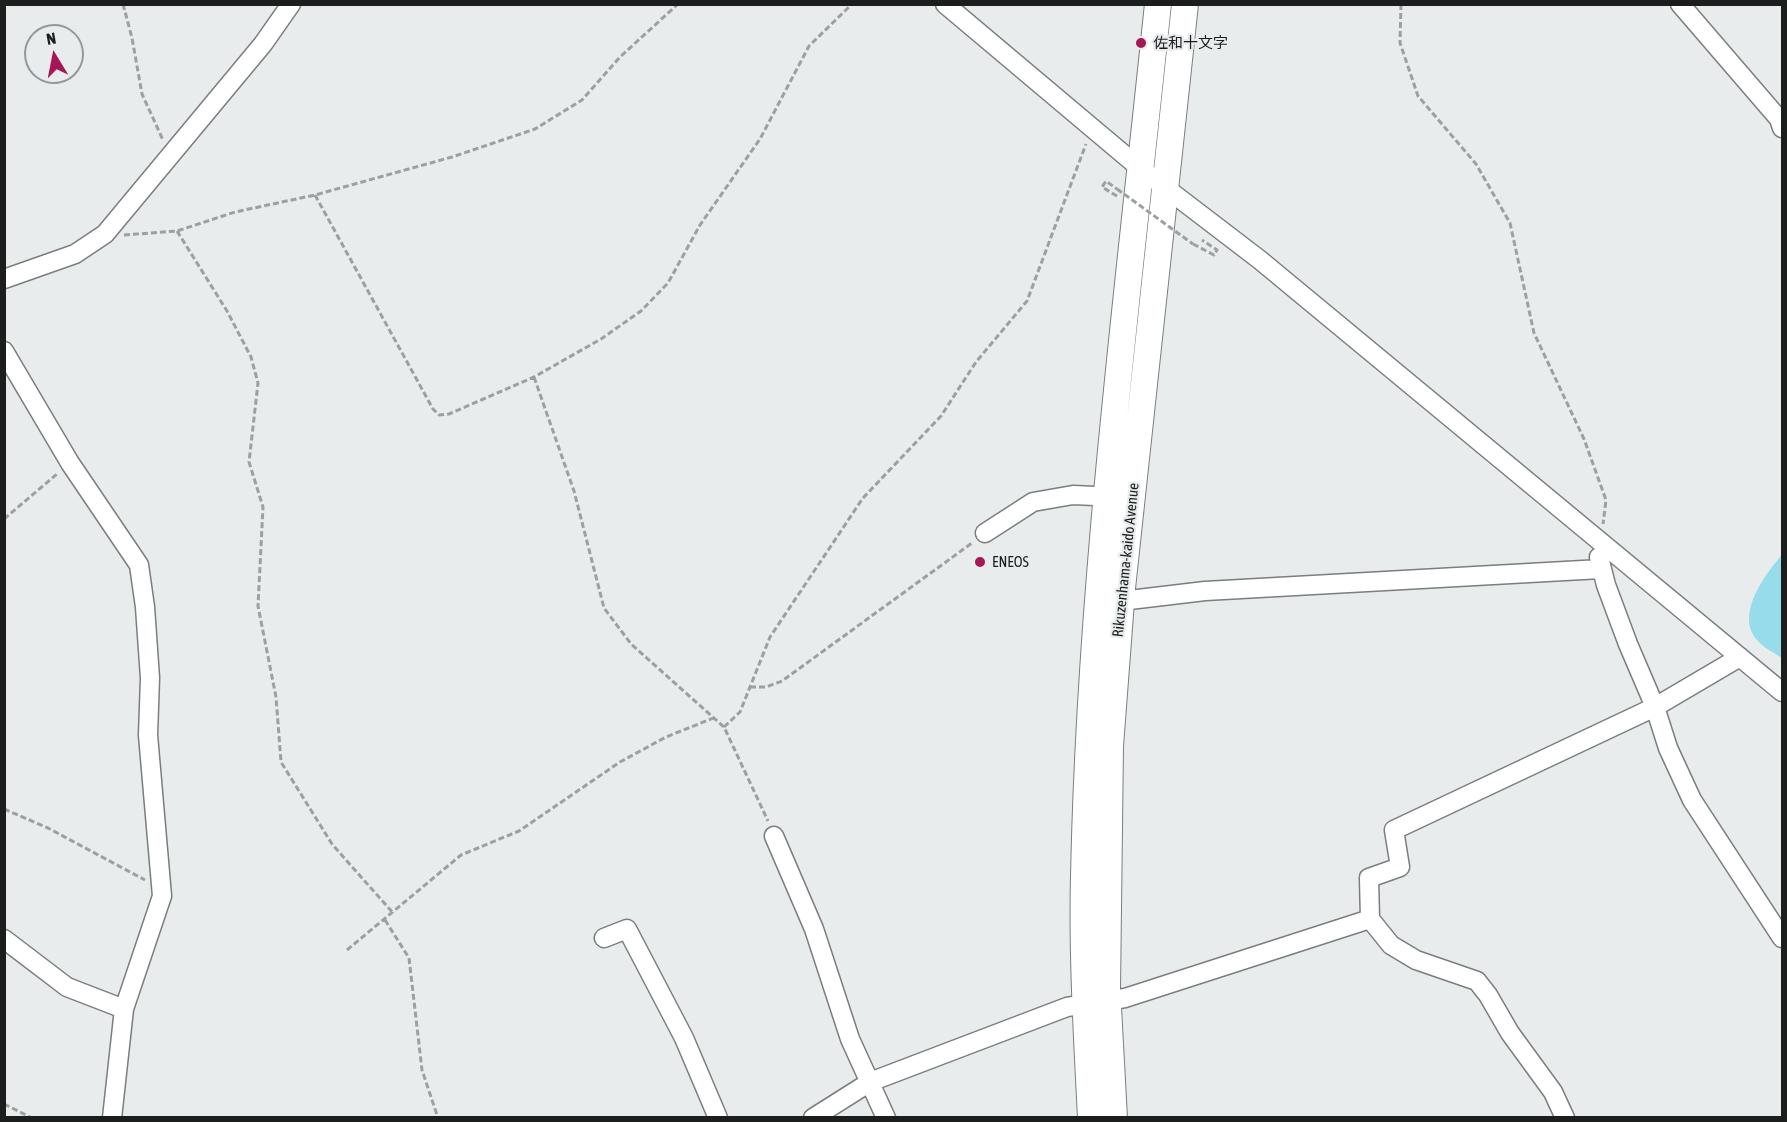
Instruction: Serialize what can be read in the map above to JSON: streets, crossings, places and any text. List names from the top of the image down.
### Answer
{
  "streets": {
    "highway": ["Rikuzenhama-kaido Avenue"]
  },
  "places": ["佐和十文字", "ENEOS"],
  "north": "top"
}
